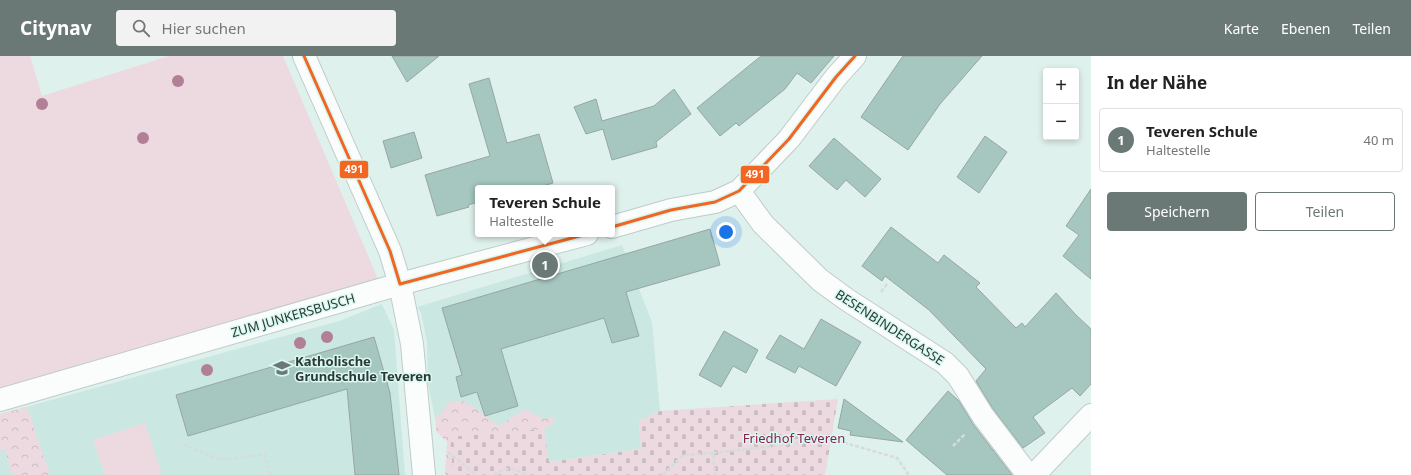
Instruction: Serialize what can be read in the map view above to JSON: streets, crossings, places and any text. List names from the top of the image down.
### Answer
{
  "streets": {
    "street": ["ZUM JUNKERSBUSCH", "BESENBINDERGASSE"]
  },
  "parks": ["Friedhof Teveren"],
  "places": {
    "school or university": ["Katholische Grundschule Teveren"]
  },
  "lines": ["transit line 491"],
  "page": {
    "header": "Citynav",
    "search": "Hier suchen",
    "nav": ["Karte", "Ebenen", "Teilen"],
    "heading": "In der Nähe",
    "map_buttons": ["+", "−"],
    "list": [
      {
        "mark": "1",
        "name": "Teveren Schule",
        "note": "Haltestelle",
        "value": "40 m"
      }
    ],
    "buttons": ["Speichern", "Teilen"],
    "popup": ["Teveren Schule", "Haltestelle"],
    "pins": "1"
  }
}
